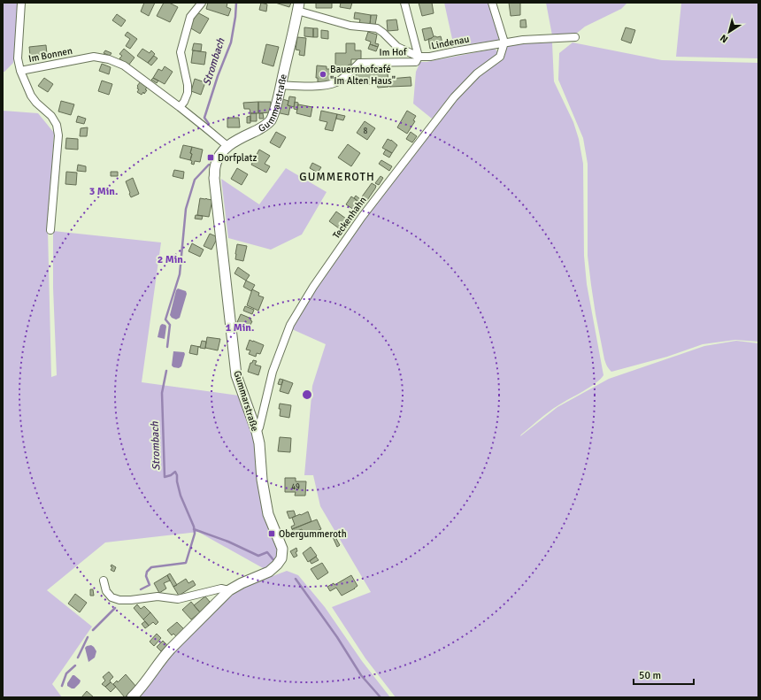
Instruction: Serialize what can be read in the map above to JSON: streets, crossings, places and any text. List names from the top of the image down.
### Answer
{
  "streets": {
    "street": [
      "Lindenau",
      "Im Hof",
      "Im Bonnen",
      "Gummarstraße",
      "Teckenhahn"
    ]
  },
  "crossings": [
    ["Lindenau", "Im Hof"],
    ["Lindenau", "Gummarstraße"],
    ["Lindenau", "Teckenhahn"],
    ["Im Hof", "Gummarstraße"],
    ["Im Bonnen", "Gummarstraße"],
    ["Gummarstraße", "Teckenhahn"]
  ],
  "districts": ["GUMMEROTH"],
  "water": ["Strombach"],
  "places": {
    "other": ["Bauernhofcafé \"Im Alten Haus\""],
    "transit": ["Dorfplatz", "Obergummeroth"]
  },
  "house_numbers": ["8", "49"],
  "scale_bar": "50 m",
  "north": "bottom left",
  "rings": ["3 Min.", "2 Min.", "1 Min."]
}
